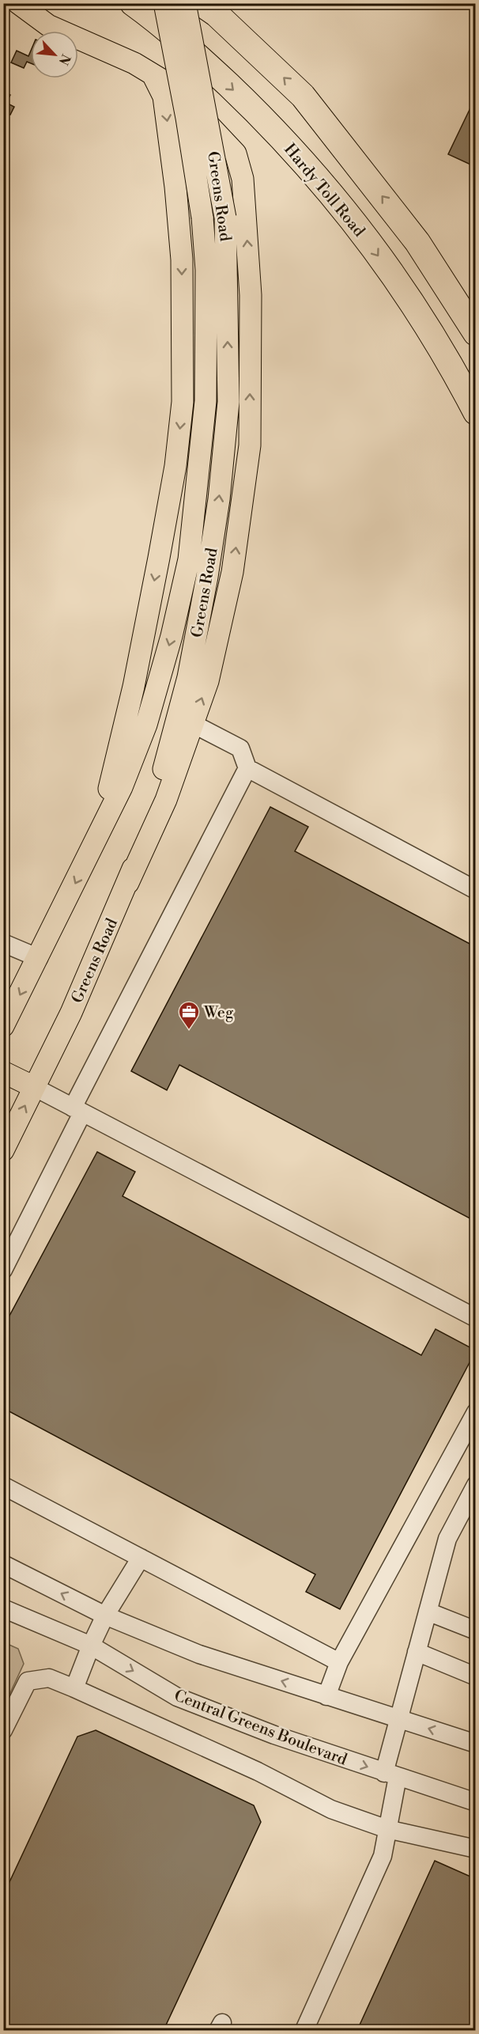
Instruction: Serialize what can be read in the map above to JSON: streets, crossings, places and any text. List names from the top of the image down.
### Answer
{
  "streets": {
    "highway": ["Hardy Toll Road"],
    "main road": ["Greens Road"],
    "street": ["Central Greens Boulevard"]
  },
  "places": {
    "office": ["Weg"]
  },
  "north": "bottom right"
}
